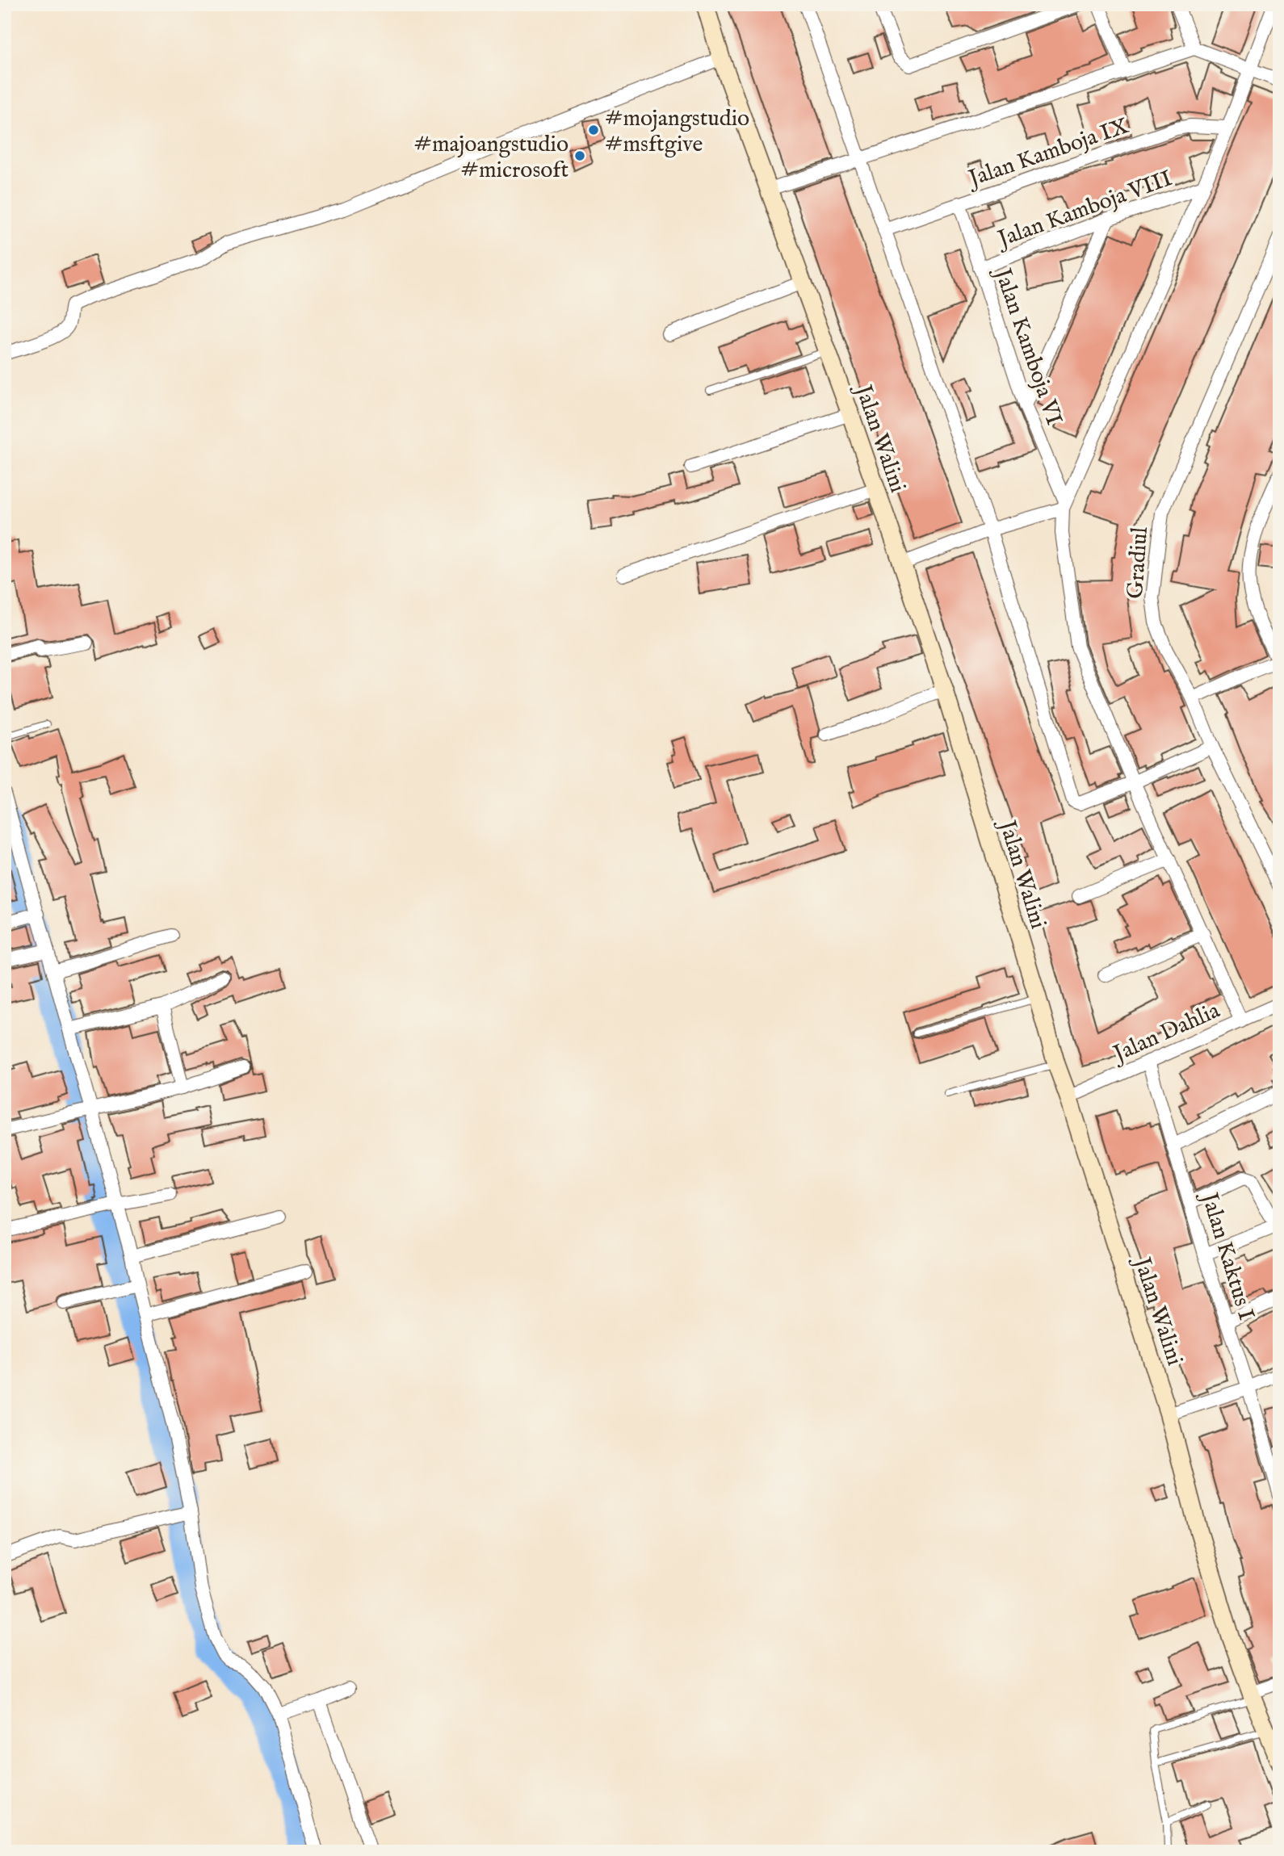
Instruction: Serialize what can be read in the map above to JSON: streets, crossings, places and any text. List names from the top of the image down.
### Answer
{
  "streets": {
    "street": [
      "Jalan Kamboja IX",
      "Jalan Kamboja VIII",
      "Jalan Kamboja VI",
      "Jalan Walini",
      "Gradiul",
      "Jalan Dahlia",
      "Jalan Kaktus I"
    ]
  },
  "crossings": [
    ["Jalan Kamboja IX", "Jalan Kamboja VI"],
    ["Jalan Kamboja VIII", "Jalan Kamboja VI"],
    ["Jalan Walini", "Jalan Dahlia"],
    ["Jalan Dahlia", "Jalan Kaktus I"]
  ],
  "places": ["#mojangstudio #msftgive", "#majoangstudio #microsoft"]
}
